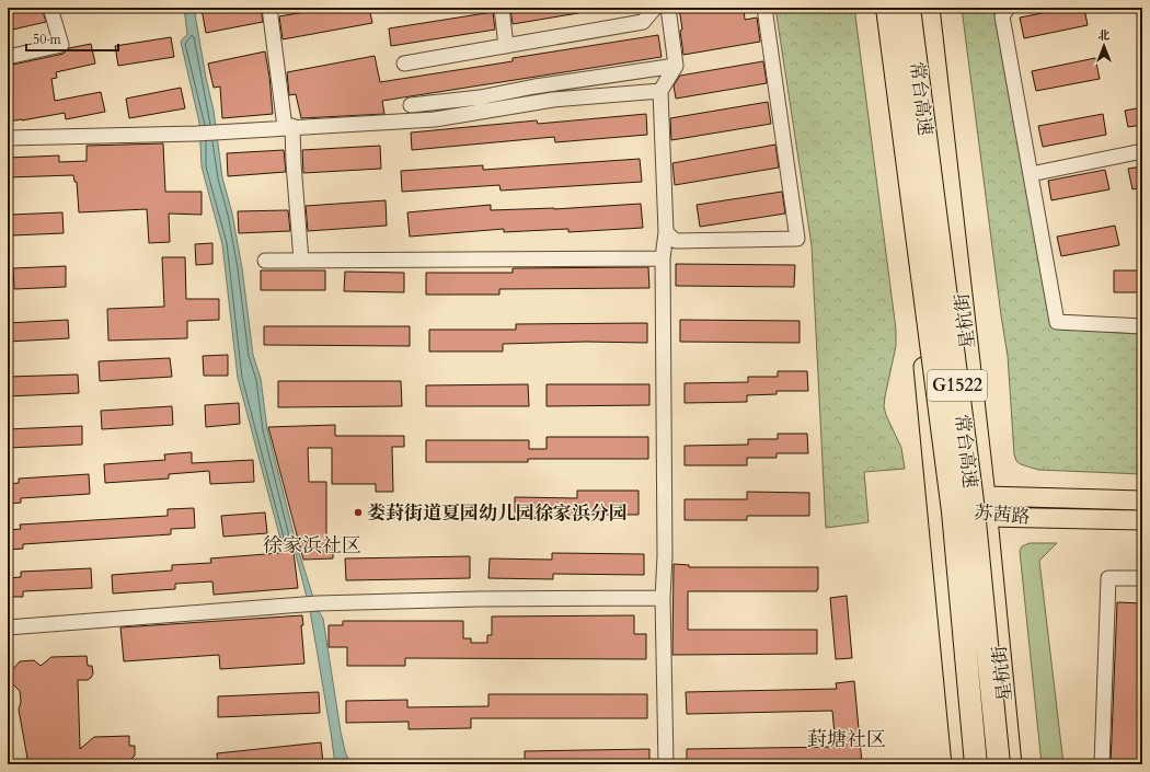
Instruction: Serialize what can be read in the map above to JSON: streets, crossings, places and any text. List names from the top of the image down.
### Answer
{
  "streets": {
    "highway": ["常台高速", "G1522"],
    "main road": ["星杭街", "苏茜路"]
  },
  "crossings": [
    ["星杭街", "苏茜路"]
  ],
  "districts": ["徐家浜社区", "葑塘社区"],
  "places": ["娄葑街道夏园幼儿园徐家浜分园"],
  "scale_bar": "50 m",
  "north": "top"
}
